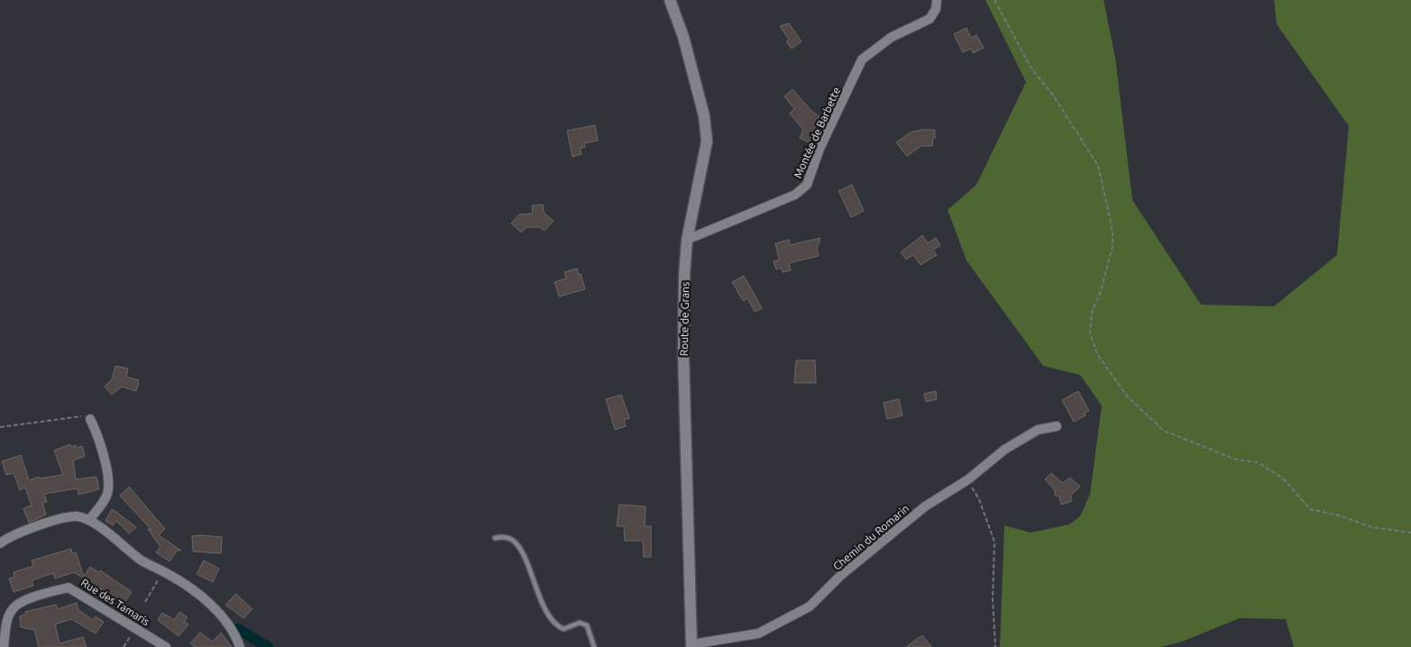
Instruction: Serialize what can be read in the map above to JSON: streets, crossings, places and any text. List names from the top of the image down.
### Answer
{
  "streets": {
    "street": [
      "Montée de Barbette",
      "Route de Grans",
      "Chemin du Romarin",
      "Rue des Tamaris"
    ]
  },
  "crossings": [
    ["Montée de Barbette", "Route de Grans"],
    ["Route de Grans", "Chemin du Romarin"]
  ]
}
